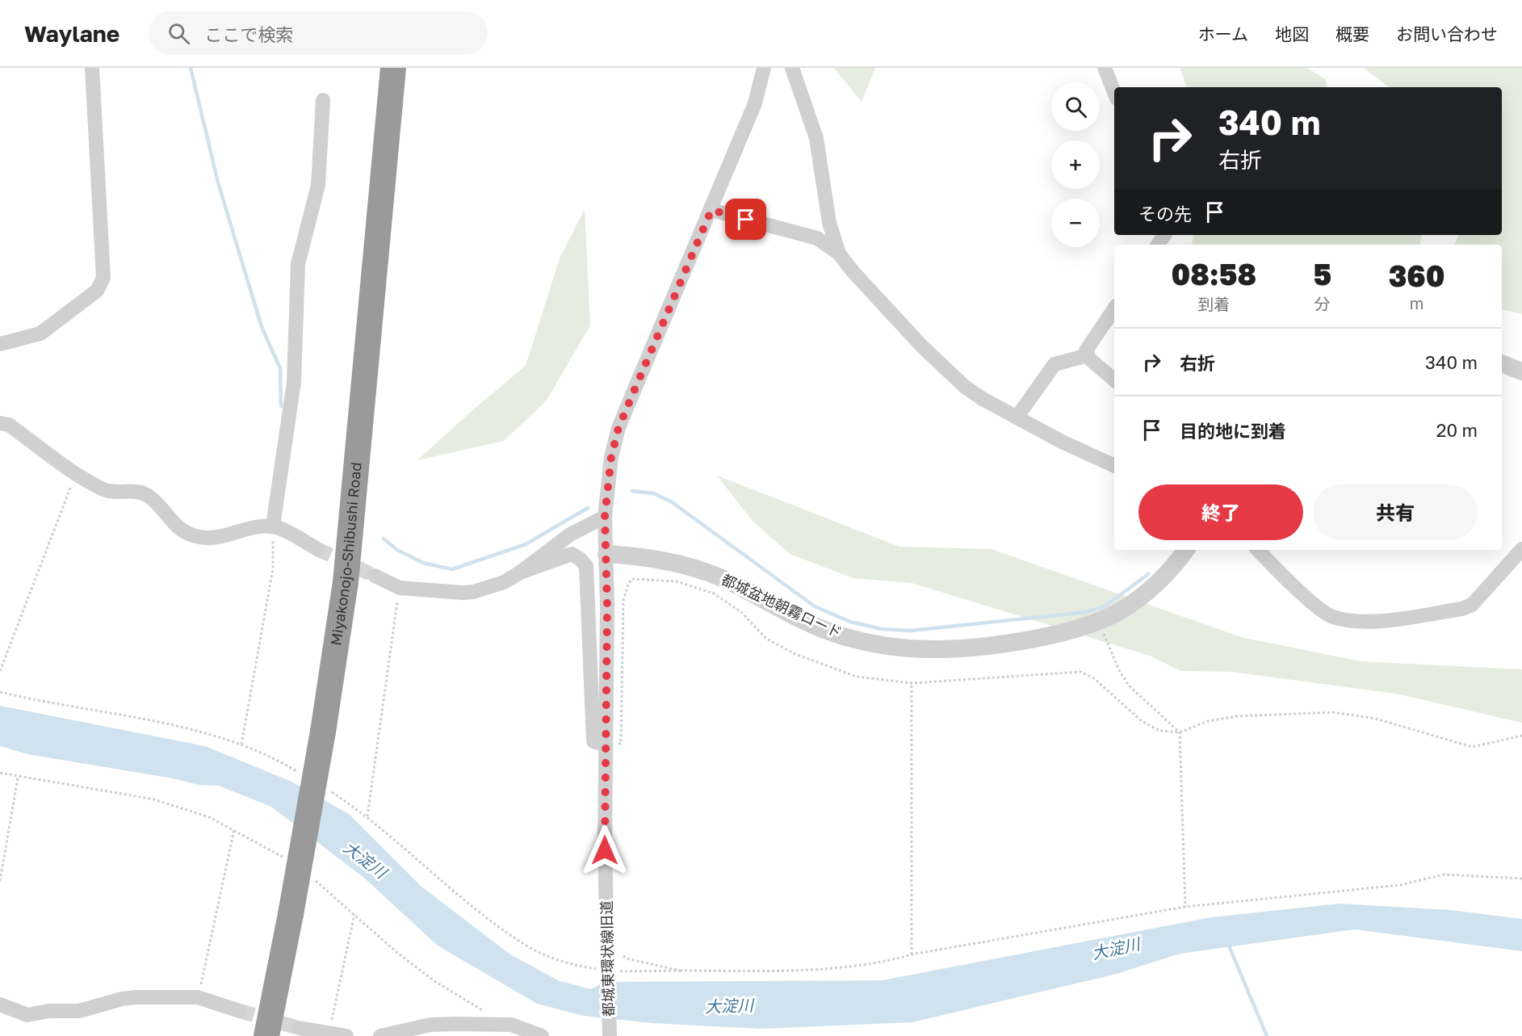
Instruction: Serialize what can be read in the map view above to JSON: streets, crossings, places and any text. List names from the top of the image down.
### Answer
{
  "streets": {
    "highway": ["Miyakonojo-Shibushi Road"],
    "street": ["都城盆地朝霧ロード", "都城東環状線旧道"]
  },
  "crossings": [
    ["都城盆地朝霧ロード", "都城東環状線旧道"]
  ],
  "water": ["大淀川"],
  "page": {
    "header": "Waylane",
    "search": "ここで検索",
    "nav": [
      "ホーム",
      "地図",
      "概要",
      "お問い合わせ"
    ],
    "map_buttons": ["+", "−"],
    "turn": ["340 m", "右折"],
    "then": "その先",
    "eta": [
      "08:58",
      "到着",
      "5",
      "分",
      "360",
      "m"
    ],
    "list": [
      {
        "name": "右折",
        "value": "340 m"
      },
      {
        "name": "目的地に到着",
        "value": "20 m"
      }
    ],
    "buttons": ["終了", "共有"]
  }
}
